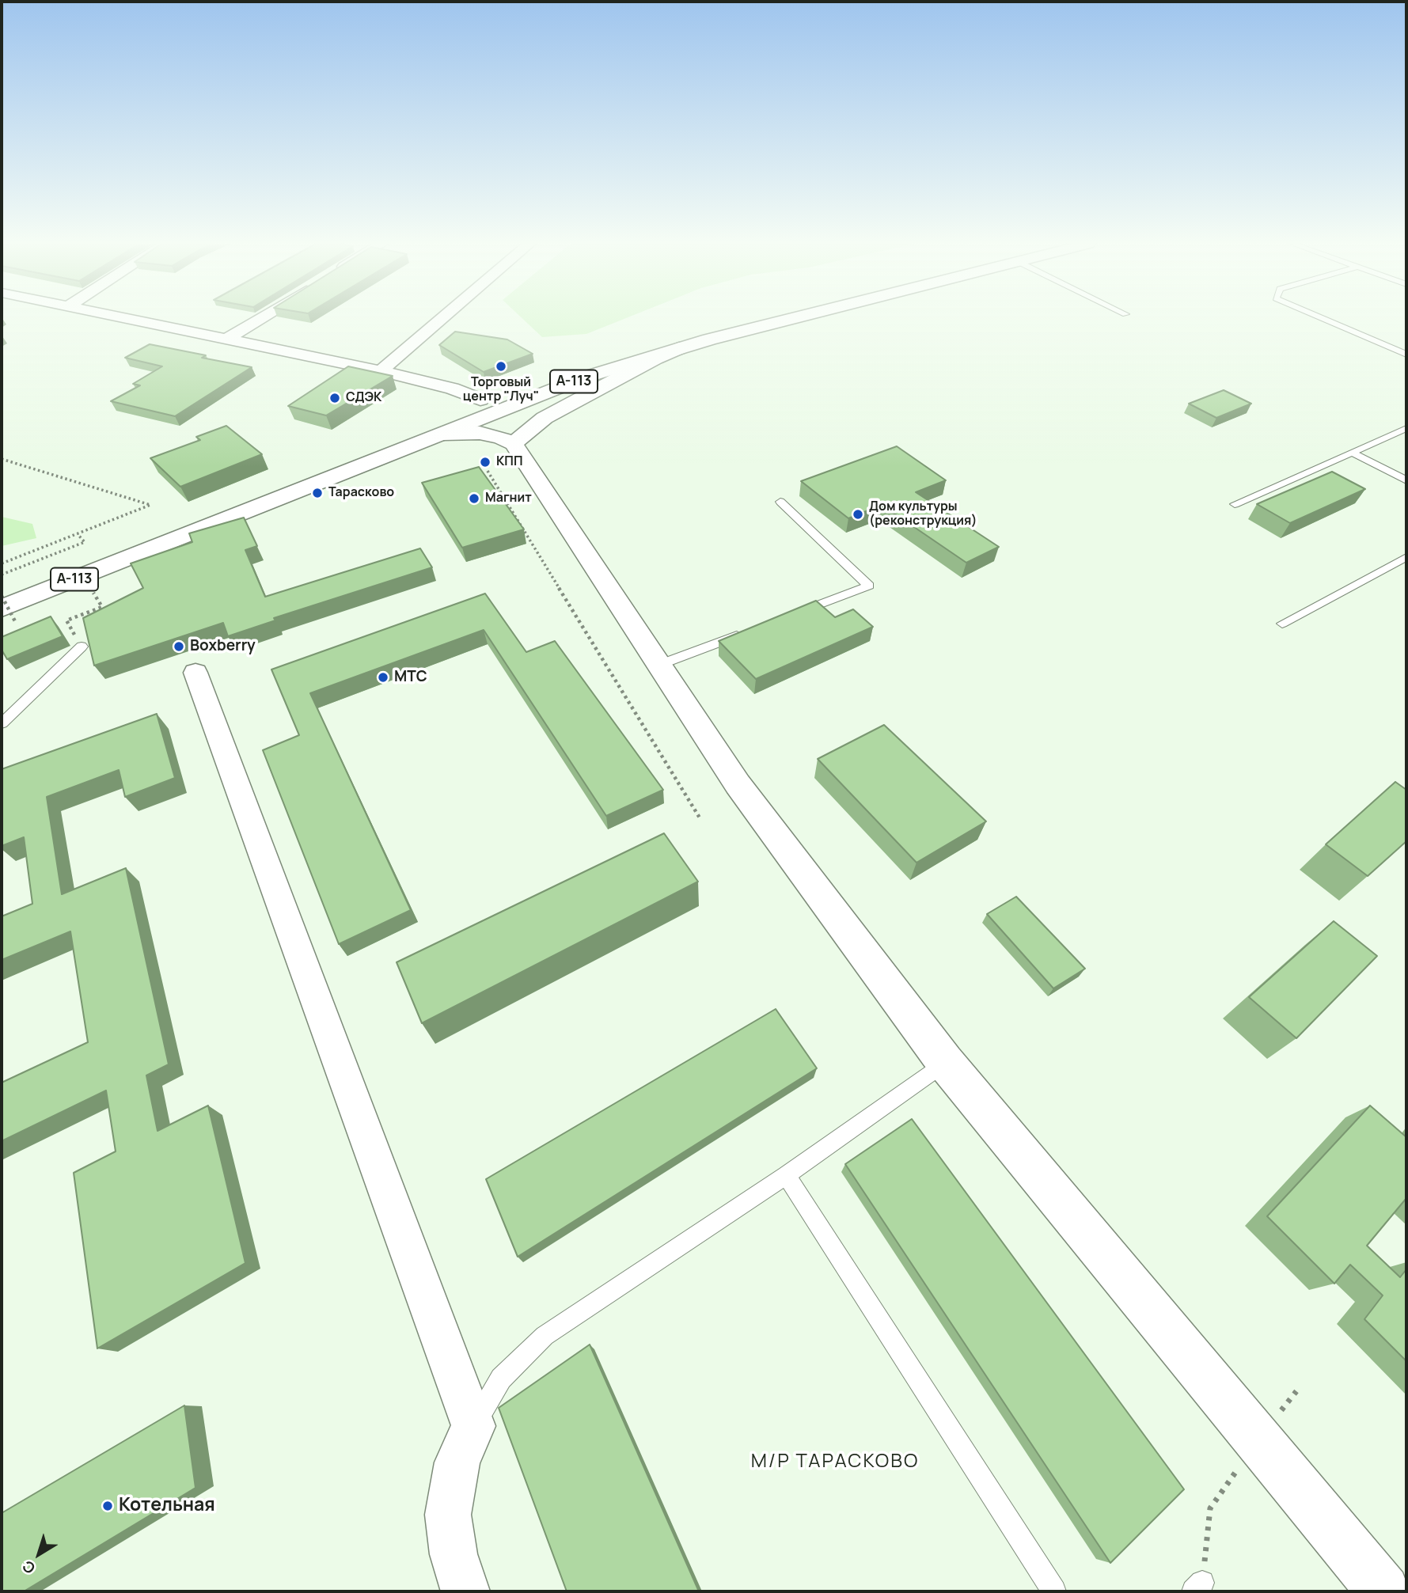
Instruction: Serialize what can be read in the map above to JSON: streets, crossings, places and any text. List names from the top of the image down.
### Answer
{
  "streets": {
    "main road": ["А-113"]
  },
  "districts": ["М/Р ТАРАСКОВО"],
  "places": [
    "Торговый центр \"Луч\"",
    "СДЭК",
    "КПП",
    "Тарасково",
    "Магнит",
    "Дом культуры (реконструкция)",
    "Boxberry",
    "МТС",
    "Котельная"
  ],
  "north": "bottom left"
}
